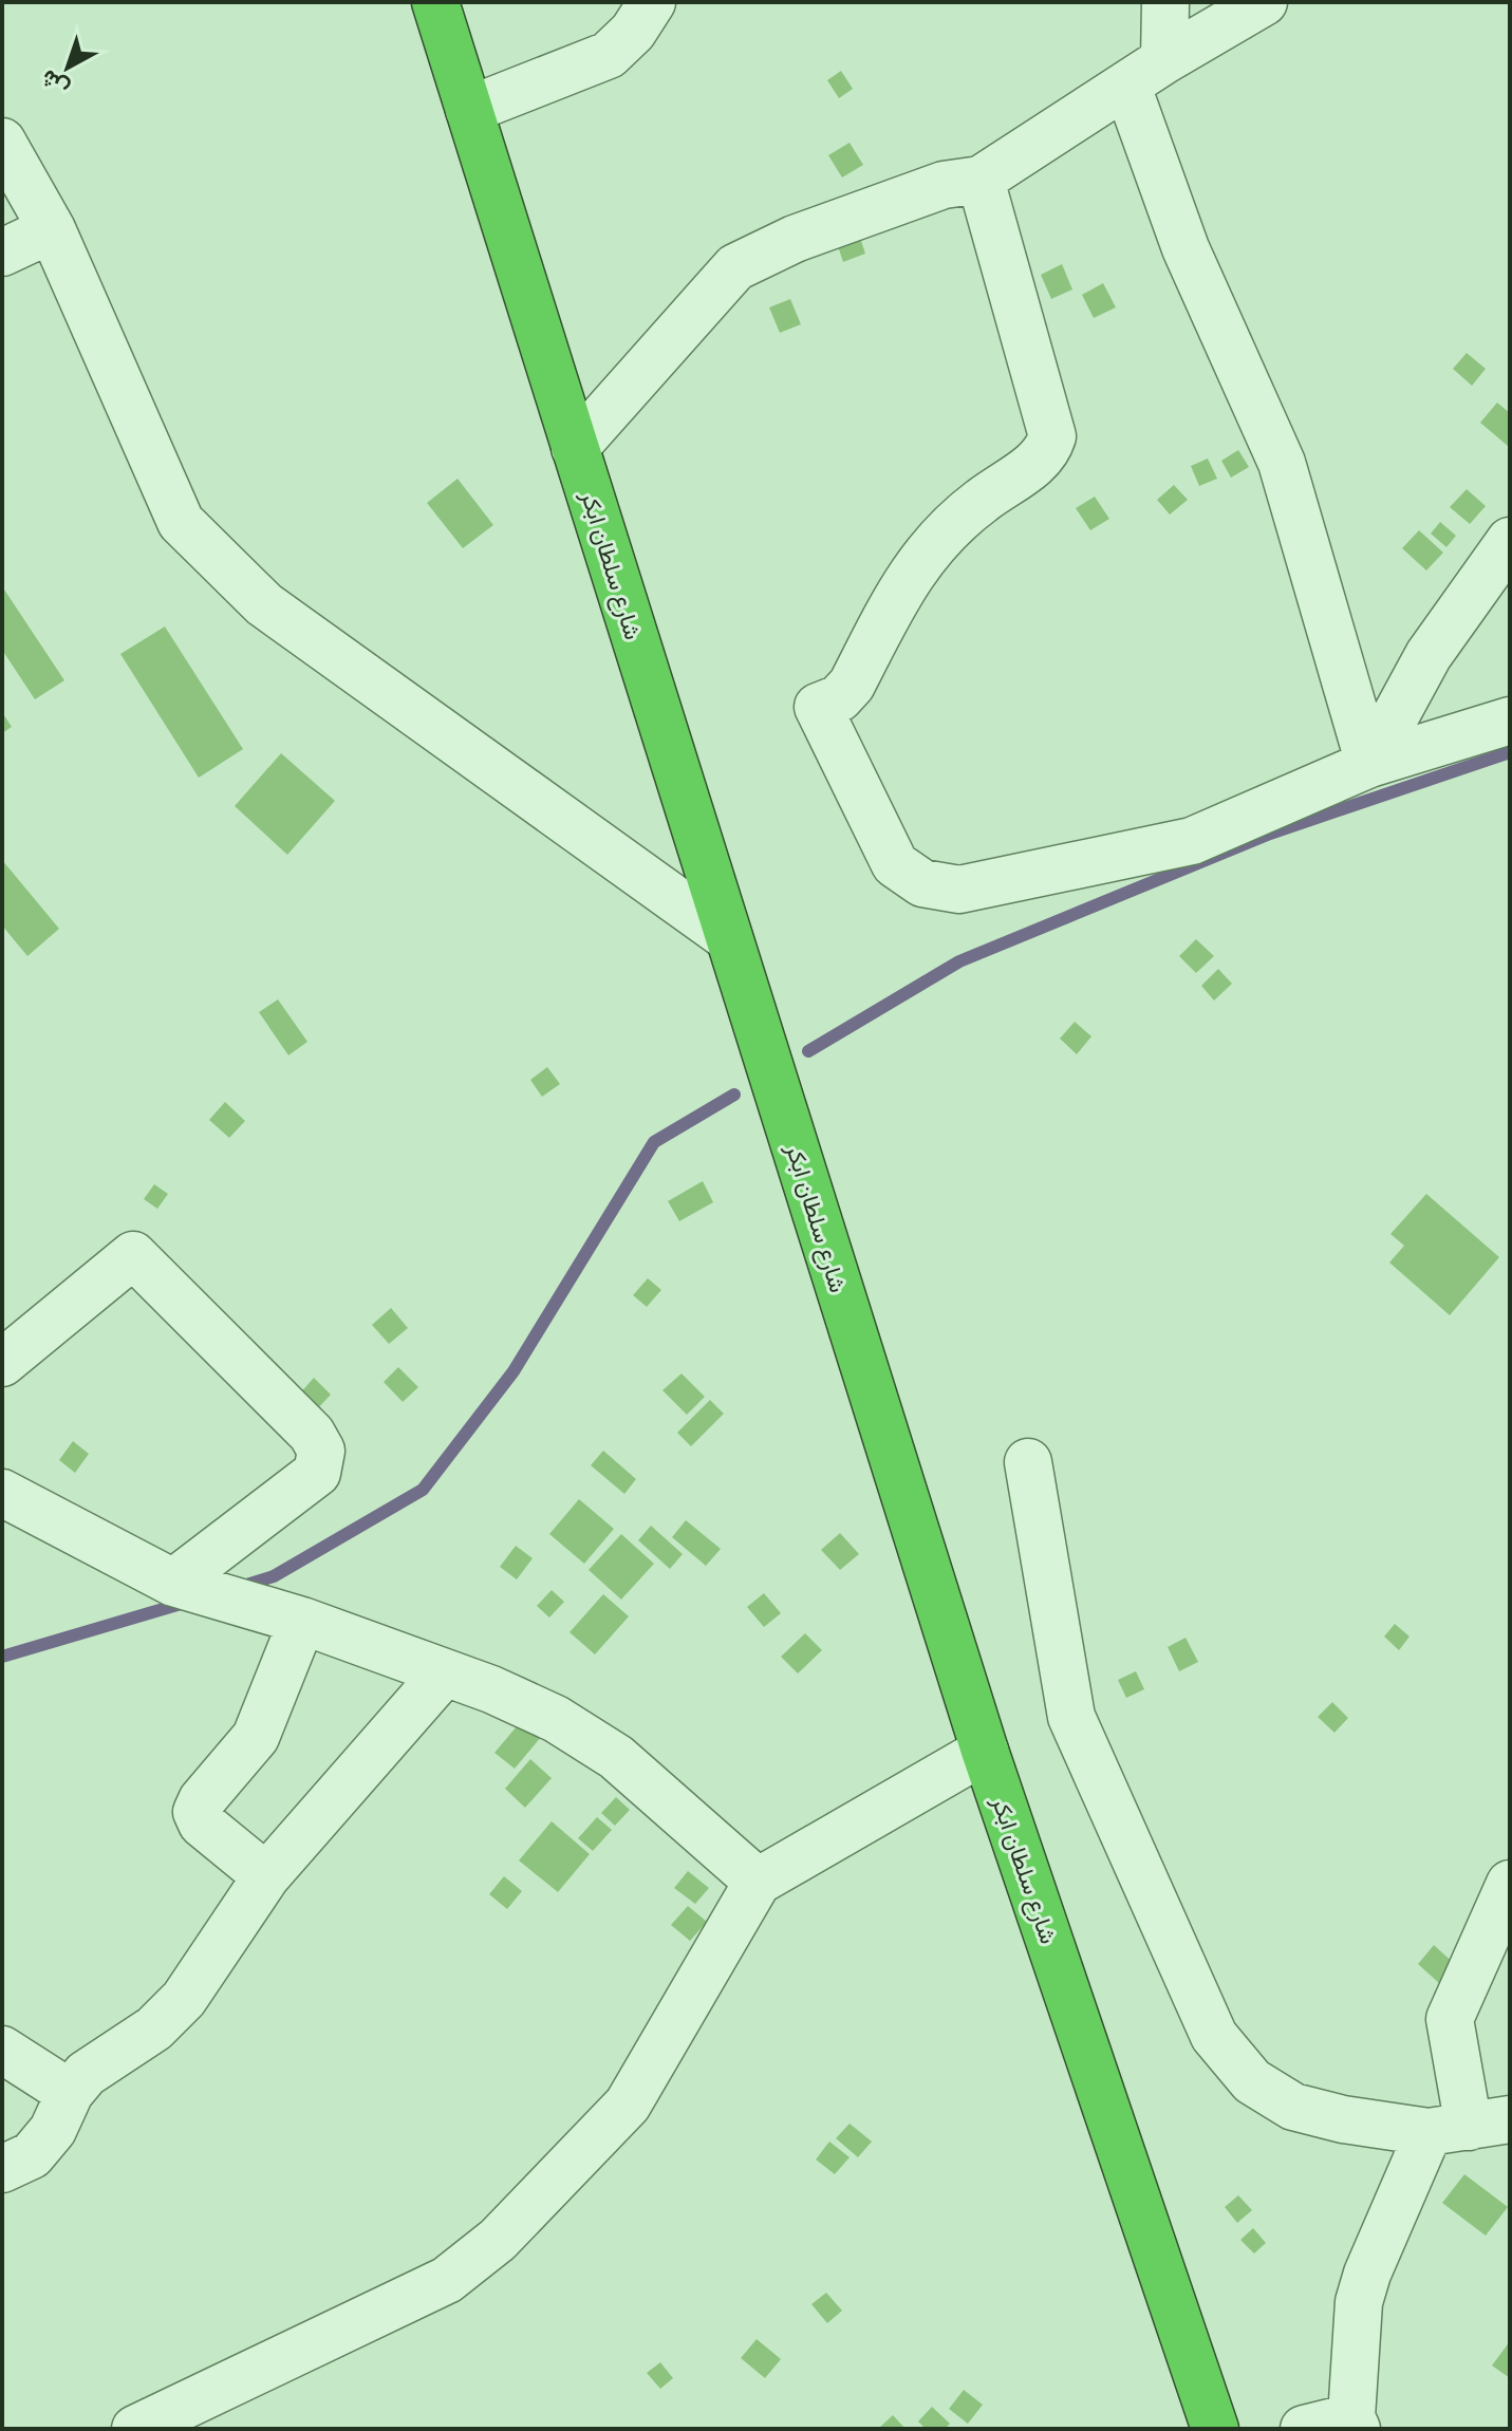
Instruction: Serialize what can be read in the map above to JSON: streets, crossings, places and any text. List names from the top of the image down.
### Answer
{
  "streets": {
    "highway": ["شارع سلطان ابكر"]
  },
  "north": "bottom left"
}
